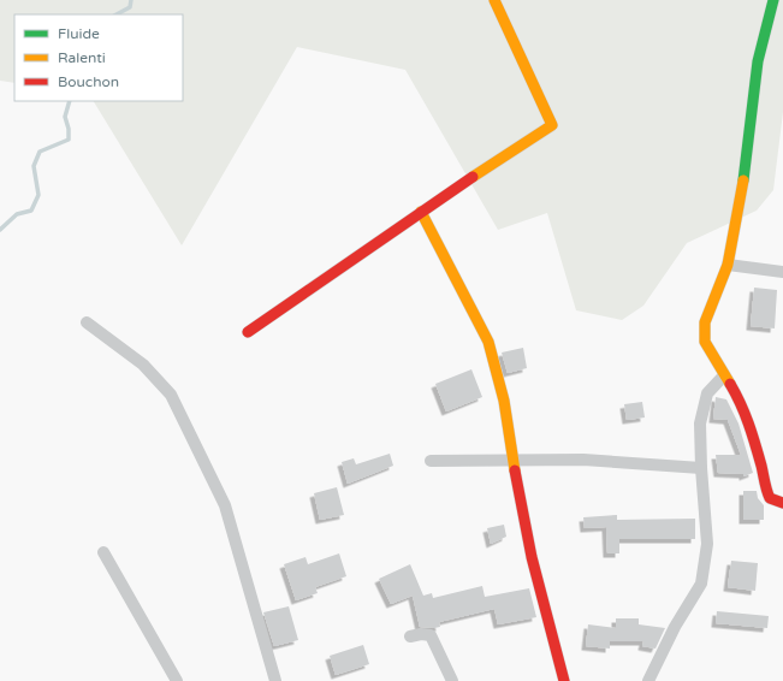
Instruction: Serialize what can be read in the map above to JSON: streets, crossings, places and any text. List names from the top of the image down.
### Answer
{
  "legend": ["Fluide", "Ralenti", "Bouchon"]
}
